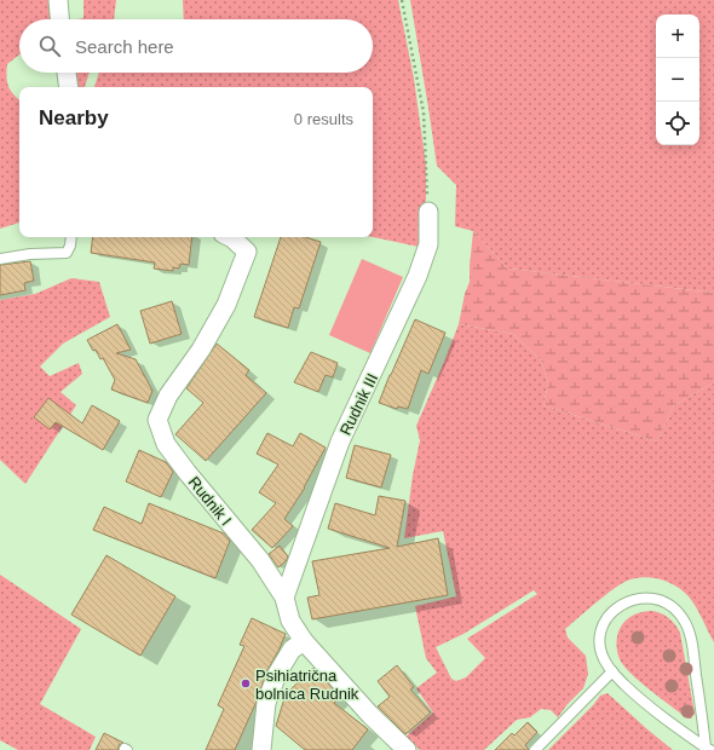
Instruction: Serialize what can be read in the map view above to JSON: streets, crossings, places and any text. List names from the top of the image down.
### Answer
{
  "streets": {
    "street": ["Rudnik III", "Rudnik I"]
  },
  "crossings": [
    ["Rudnik III", "Rudnik I"]
  ],
  "places": ["Psihiatrična bolnica Rudnik"],
  "page": {
    "map_buttons": ["+", "−"],
    "search": "Search here",
    "heading": ["Nearby", "0 results"]
  }
}
